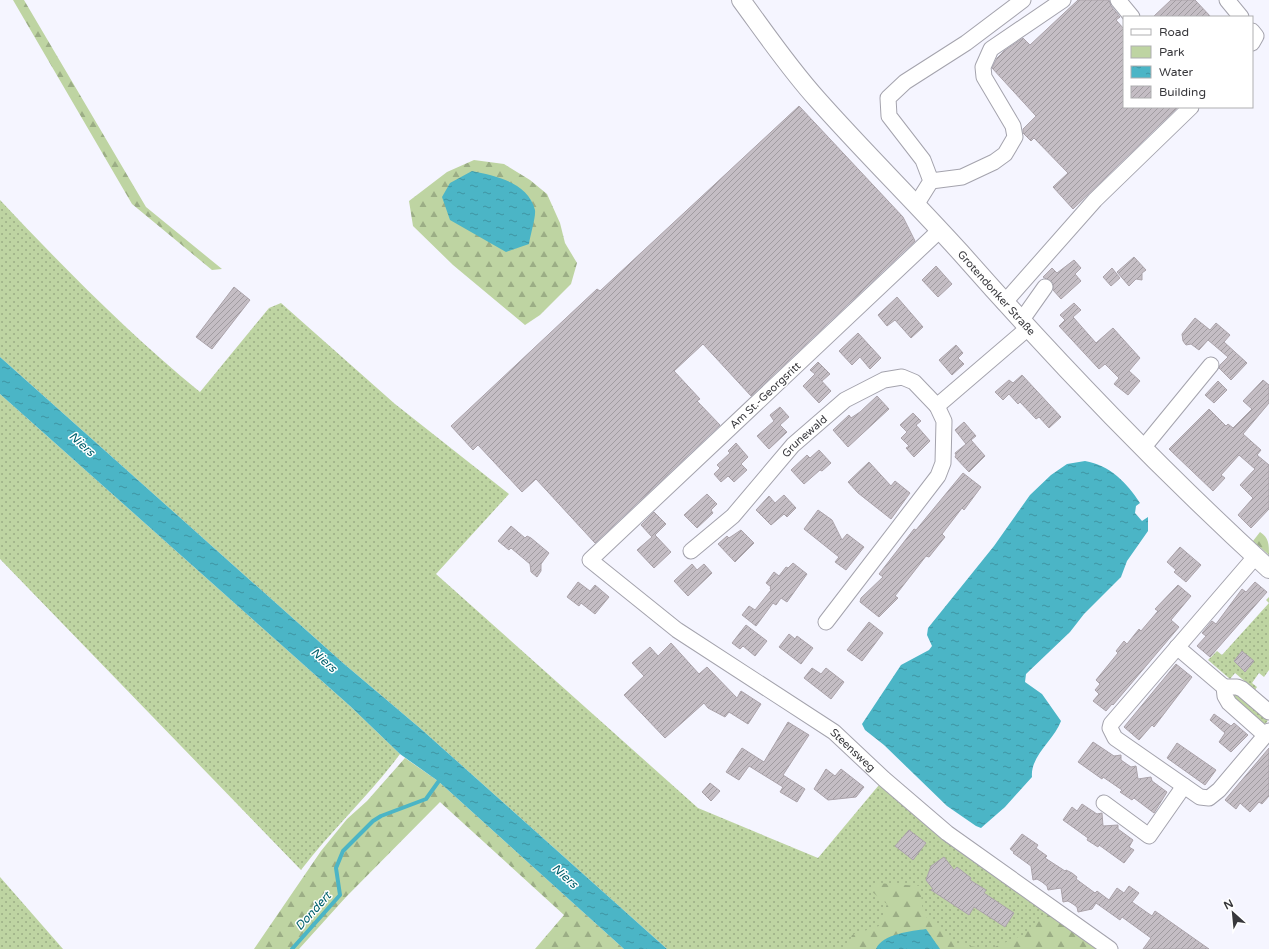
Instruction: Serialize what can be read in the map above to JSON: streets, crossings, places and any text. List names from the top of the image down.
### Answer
{
  "streets": {
    "main road": ["Grotendonker Straße"],
    "street": ["Am St.-Georgsritt", "Grunewald", "Steensweg"]
  },
  "crossings": [
    ["Grotendonker Straße", "Am St.-Georgsritt"],
    ["Am St.-Georgsritt", "Steensweg"]
  ],
  "water": ["Niers", "Dondert"],
  "legend": [
    "Road",
    "Park",
    "Water",
    "Building"
  ],
  "north": "top left"
}
